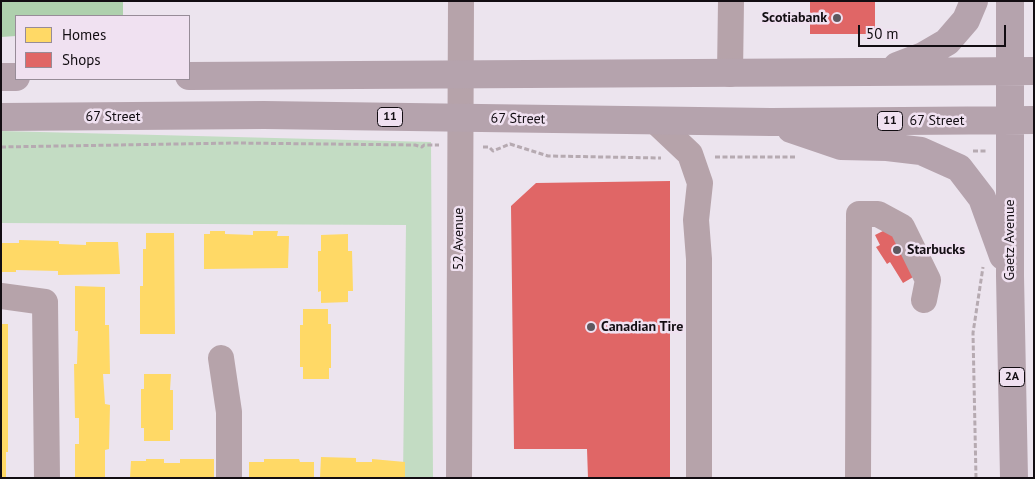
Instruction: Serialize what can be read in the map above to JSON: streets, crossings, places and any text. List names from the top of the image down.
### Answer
{
  "streets": {
    "main road": [
      "67 Street",
      "11",
      "Gaetz Avenue",
      "2A"
    ],
    "street": ["52 Avenue"]
  },
  "crossings": [
    ["67 Street", "52 Avenue"],
    ["67 Street", "Gaetz Avenue"]
  ],
  "places": ["Scotiabank", "Starbucks", "Canadian Tire"],
  "legend": ["Homes", "Shops"],
  "scale_bar": "50 m"
}
